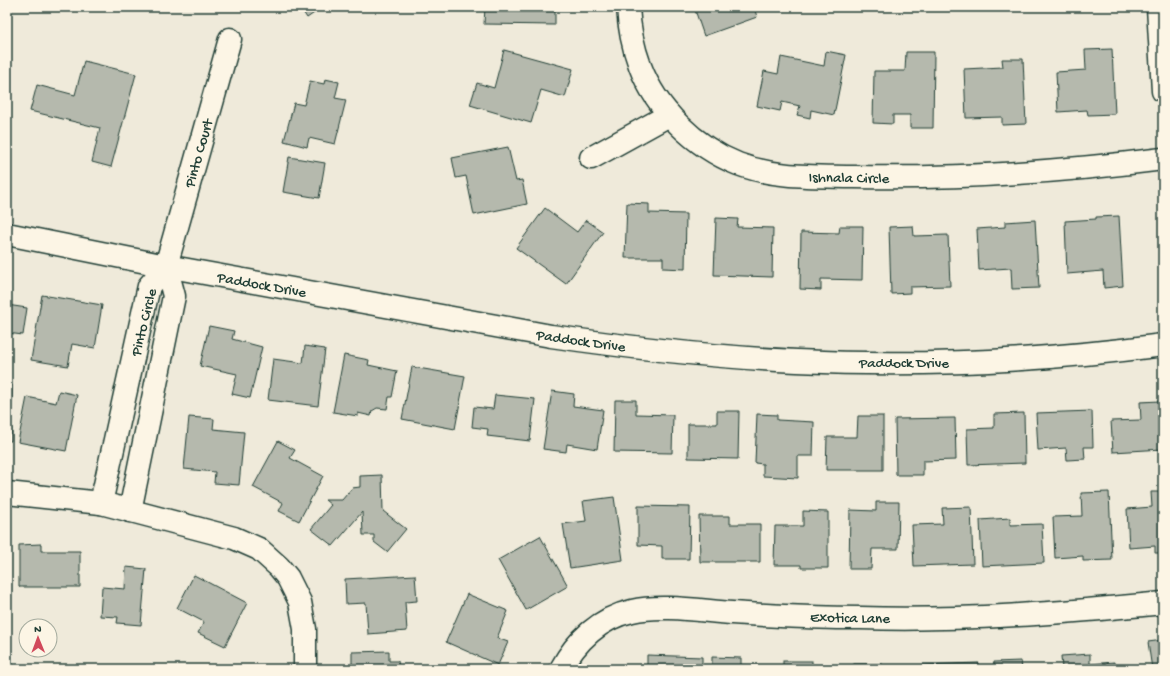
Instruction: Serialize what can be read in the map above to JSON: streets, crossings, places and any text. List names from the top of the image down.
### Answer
{
  "streets": {
    "street": [
      "Pinto Court",
      "Ishnala Circle",
      "Paddock Drive",
      "Pinto Circle",
      "Exotica Lane"
    ]
  },
  "crossings": [
    ["Pinto Court", "Paddock Drive"],
    ["Pinto Court", "Pinto Circle"],
    ["Paddock Drive", "Pinto Circle"]
  ],
  "north": "top"
}
